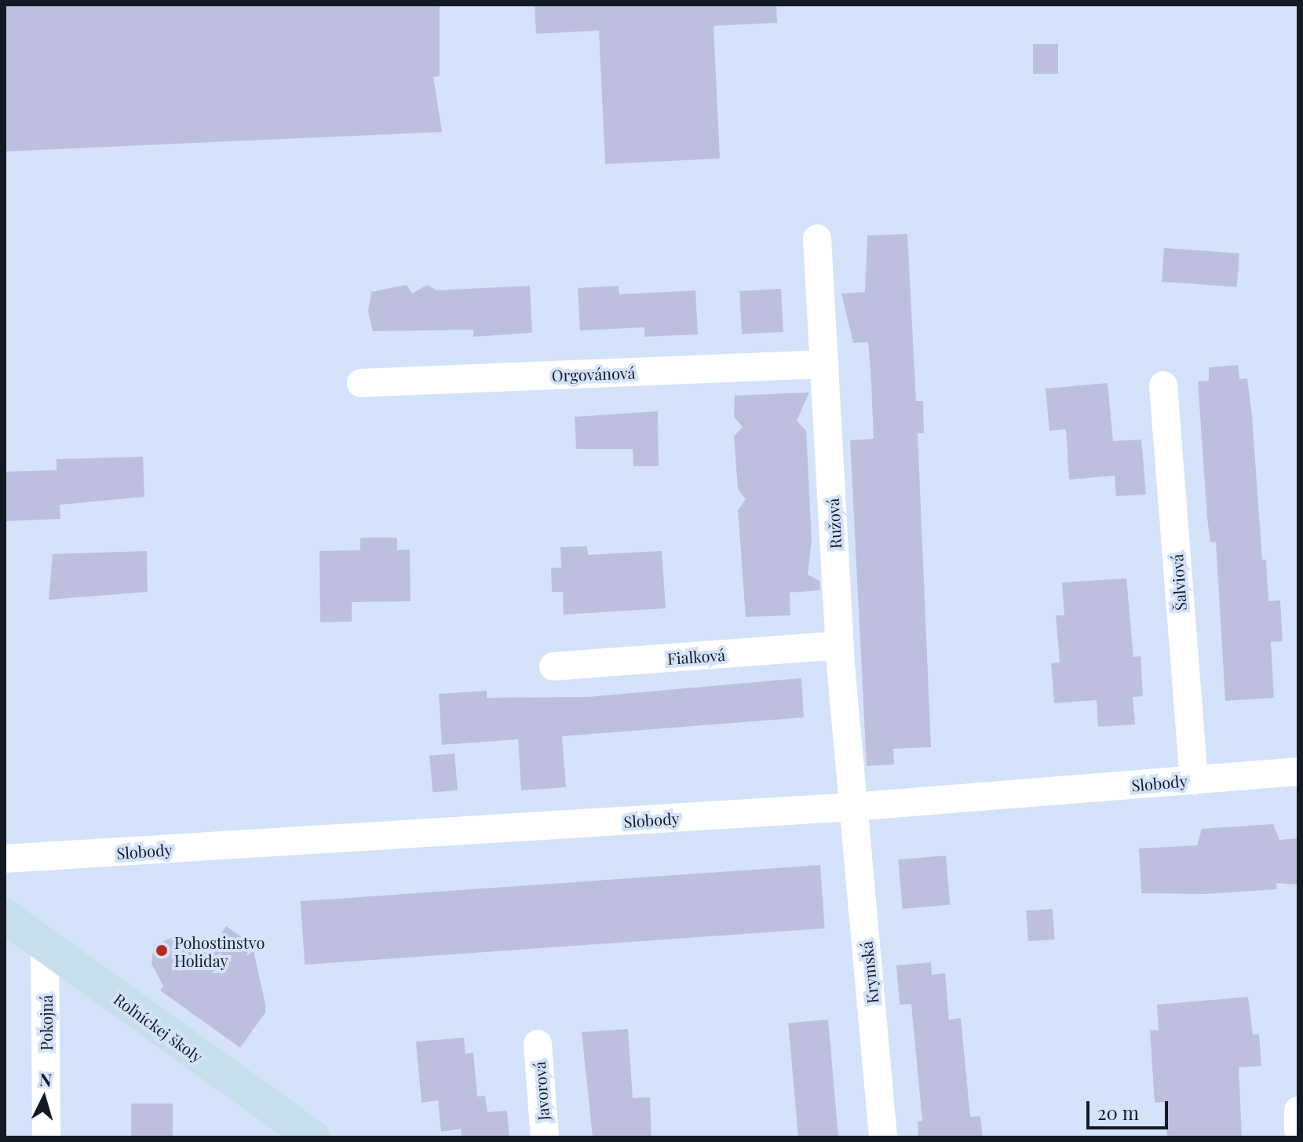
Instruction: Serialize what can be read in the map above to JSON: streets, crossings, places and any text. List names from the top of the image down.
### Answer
{
  "streets": {
    "main road": ["Roľníckej školy"],
    "street": [
      "Orgovánová",
      "Ružová",
      "Šalviová",
      "Fialková",
      "Slobody",
      "Krymská",
      "Pokojná",
      "Javorová"
    ]
  },
  "crossings": [
    ["Orgovánová", "Ružová"],
    ["Ružová", "Fialková"],
    ["Ružová", "Slobody"],
    ["Ružová", "Krymská"],
    ["Šalviová", "Slobody"],
    ["Slobody", "Krymská"],
    ["Pokojná", "Roľníckej školy"]
  ],
  "places": ["Pohostinstvo Holiday"],
  "scale_bar": "20 m",
  "north": "top"
}
